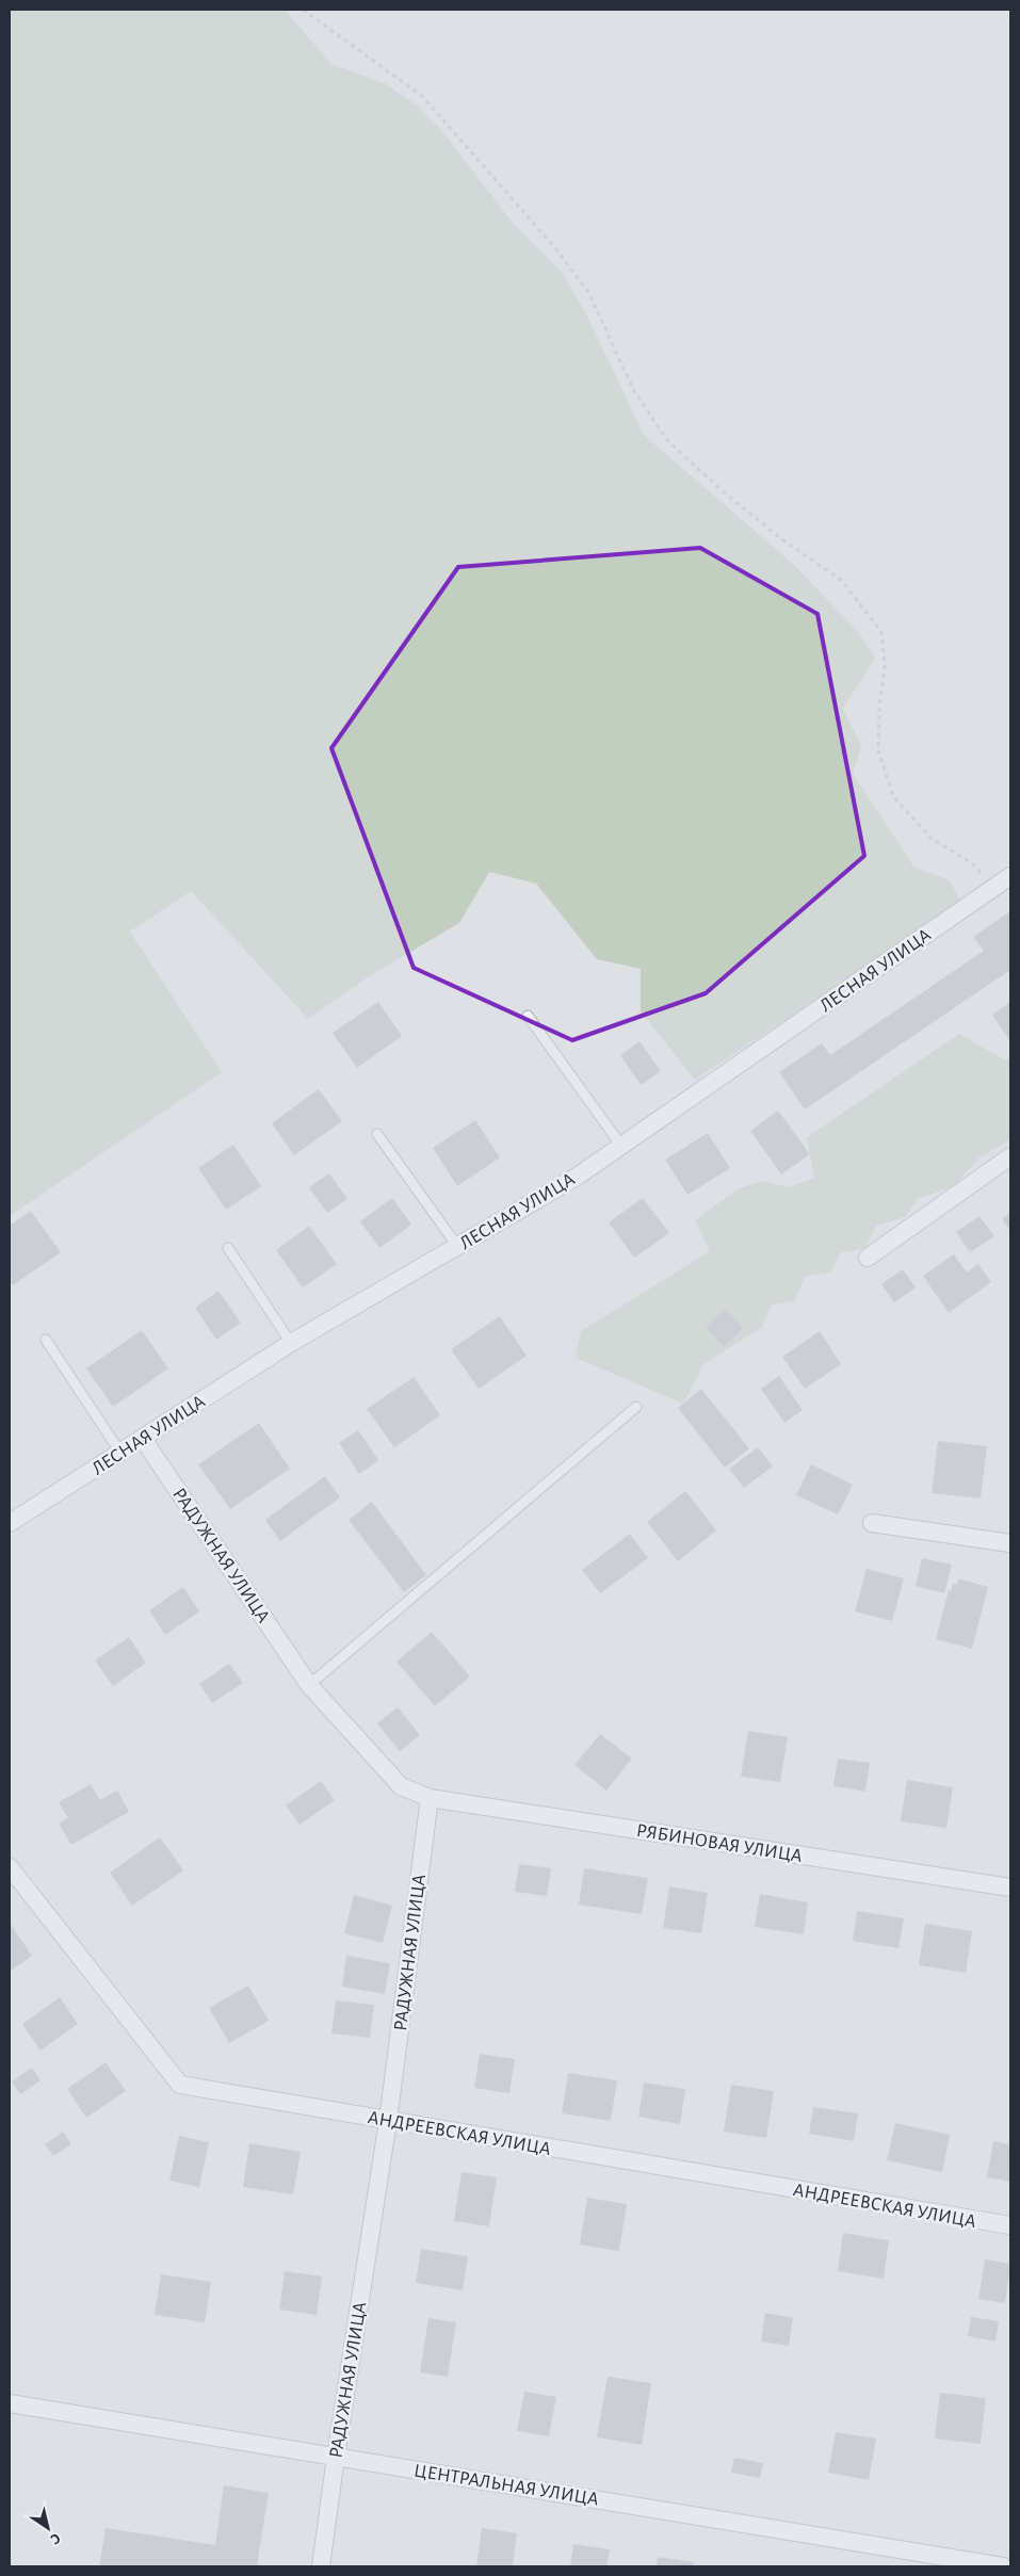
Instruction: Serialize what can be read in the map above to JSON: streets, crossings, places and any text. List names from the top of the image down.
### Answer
{
  "streets": {
    "street": [
      "ЛЕСНАЯ УЛИЦА",
      "РАДУЖНАЯ УЛИЦА",
      "РЯБИНОВАЯ УЛИЦА",
      "АНДРЕЕВСКАЯ УЛИЦА",
      "ЦЕНТРАЛЬНАЯ УЛИЦА"
    ]
  },
  "crossings": [
    ["ЛЕСНАЯ УЛИЦА", "РАДУЖНАЯ УЛИЦА"],
    ["РАДУЖНАЯ УЛИЦА", "РЯБИНОВАЯ УЛИЦА"],
    ["РАДУЖНАЯ УЛИЦА", "АНДРЕЕВСКАЯ УЛИЦА"],
    ["РАДУЖНАЯ УЛИЦА", "ЦЕНТРАЛЬНАЯ УЛИЦА"]
  ],
  "north": "bottom right"
}
